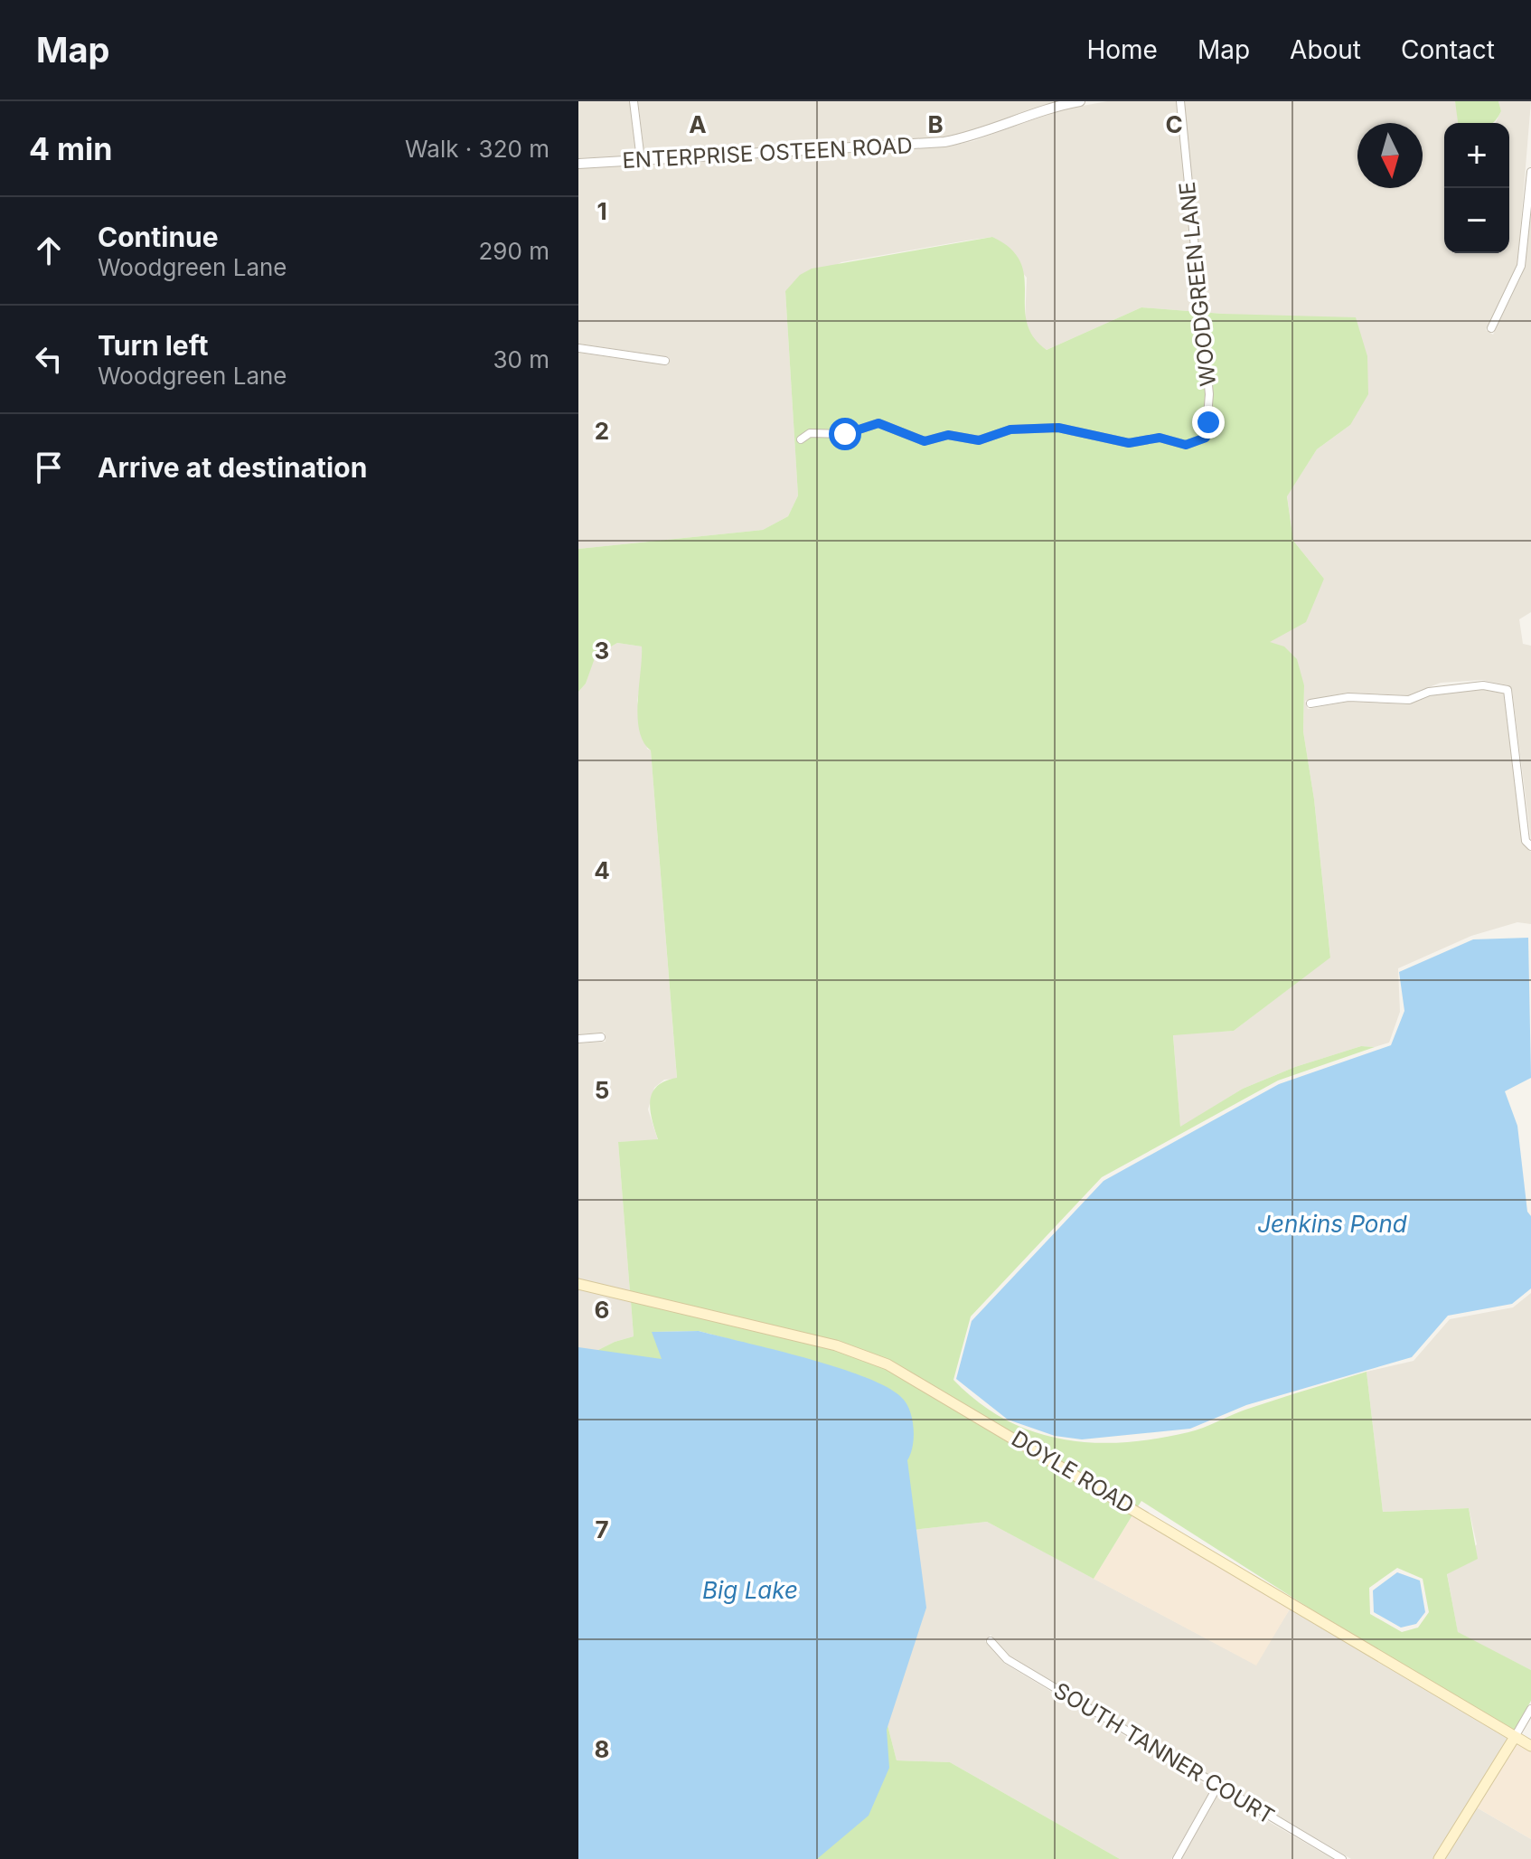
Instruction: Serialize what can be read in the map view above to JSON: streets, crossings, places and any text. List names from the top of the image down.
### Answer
{
  "streets": {
    "main road": ["DOYLE ROAD"],
    "street": ["ENTERPRISE OSTEEN ROAD", "WOODGREEN LANE", "SOUTH TANNER COURT"]
  },
  "water": ["Jenkins Pond", "Big Lake"],
  "north": "bottom",
  "page": {
    "header": "Map",
    "nav": [
      "Home",
      "Map",
      "About",
      "Contact"
    ],
    "heading": ["4 min", "Walk · 320 m"],
    "map_buttons": ["+", "−"],
    "list": [
      ["Continue", "Woodgreen Lane", "290 m"],
      ["Turn left", "Woodgreen Lane", "30 m"],
      "Arrive at destination"
    ]
  },
  "grid": {
    "columns": ["A", "B", "C"],
    "rows": [
      "1",
      "2",
      "3",
      "4",
      "5",
      "6",
      "7",
      "8"
    ]
  }
}
